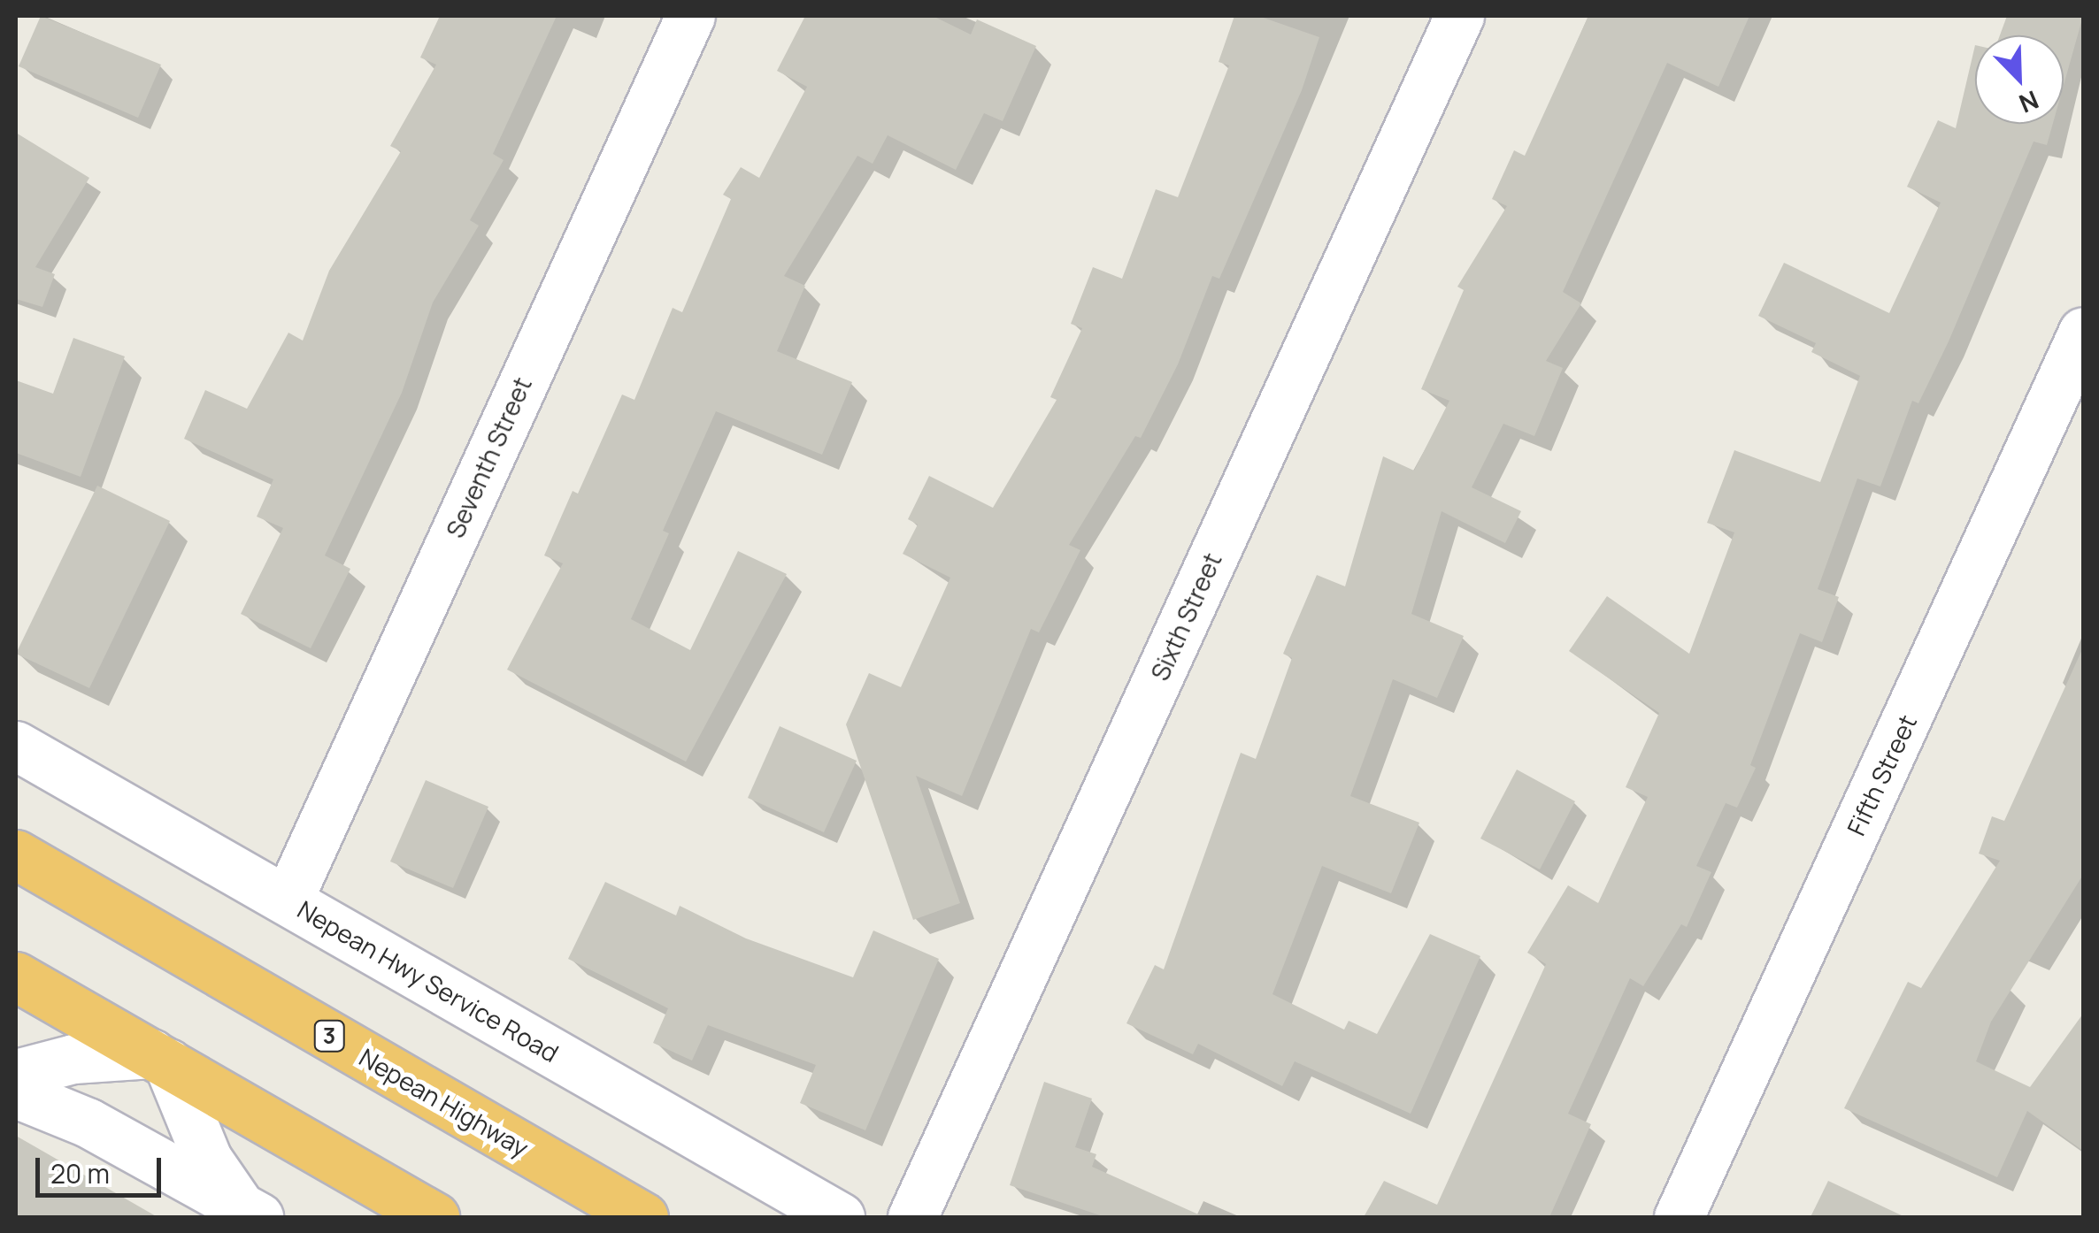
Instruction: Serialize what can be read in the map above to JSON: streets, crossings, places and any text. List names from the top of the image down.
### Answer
{
  "streets": {
    "highway": ["3", "Nepean Highway"],
    "street": [
      "Seventh Street",
      "Sixth Street",
      "Fifth Street",
      "Nepean Hwy Service Road"
    ]
  },
  "crossings": [
    ["Seventh Street", "Nepean Hwy Service Road"]
  ],
  "scale_bar": "20 m",
  "north": "bottom right"
}
